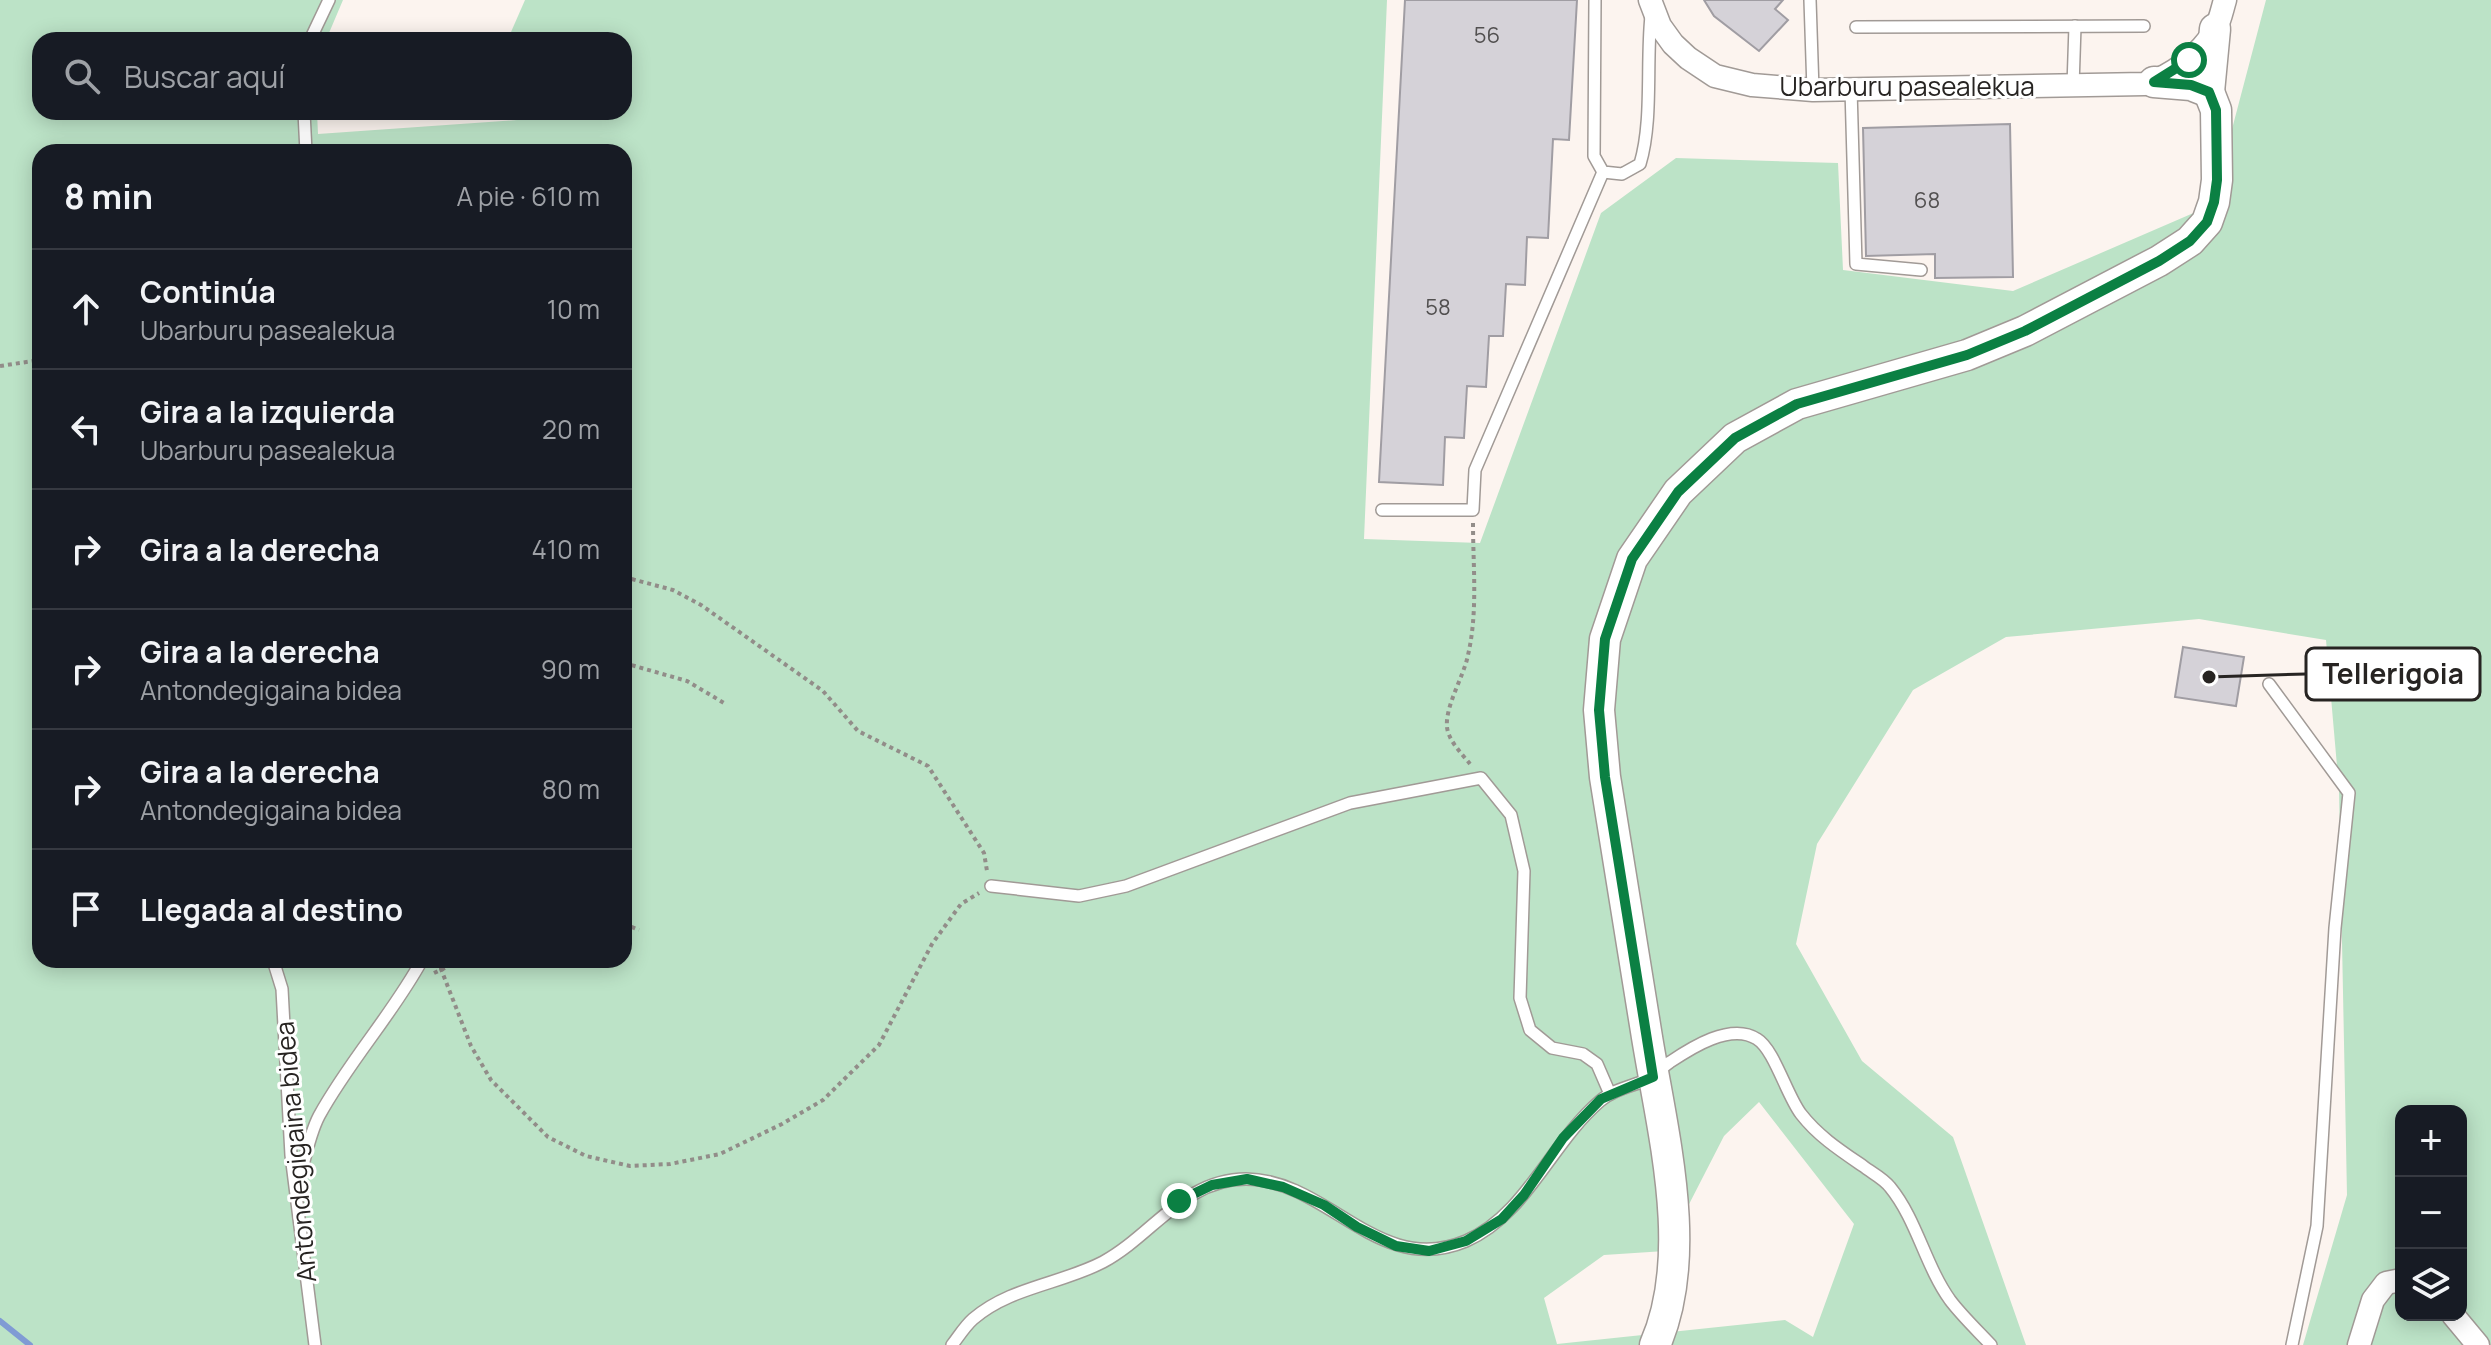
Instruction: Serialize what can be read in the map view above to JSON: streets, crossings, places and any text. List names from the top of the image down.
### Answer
{
  "streets": {
    "main road": ["Ubarburu pasealekua"],
    "lane": ["Antondegigaina bidea"]
  },
  "places": ["Tellerigoia"],
  "house_numbers": ["56", "68", "58"],
  "page": {
    "search": "Buscar aquí",
    "heading": ["8 min", "A pie · 610 m"],
    "list": [
      ["Continúa", "Ubarburu pasealekua", "10 m"],
      ["Gira a la izquierda", "Ubarburu pasealekua", "20 m"],
      ["Gira a la derecha", "410 m"],
      ["Gira a la derecha", "Antondegigaina bidea", "90 m"],
      ["Gira a la derecha", "Antondegigaina bidea", "80 m"],
      "Llegada al destino"
    ],
    "map_buttons": ["+", "−"]
  }
}
